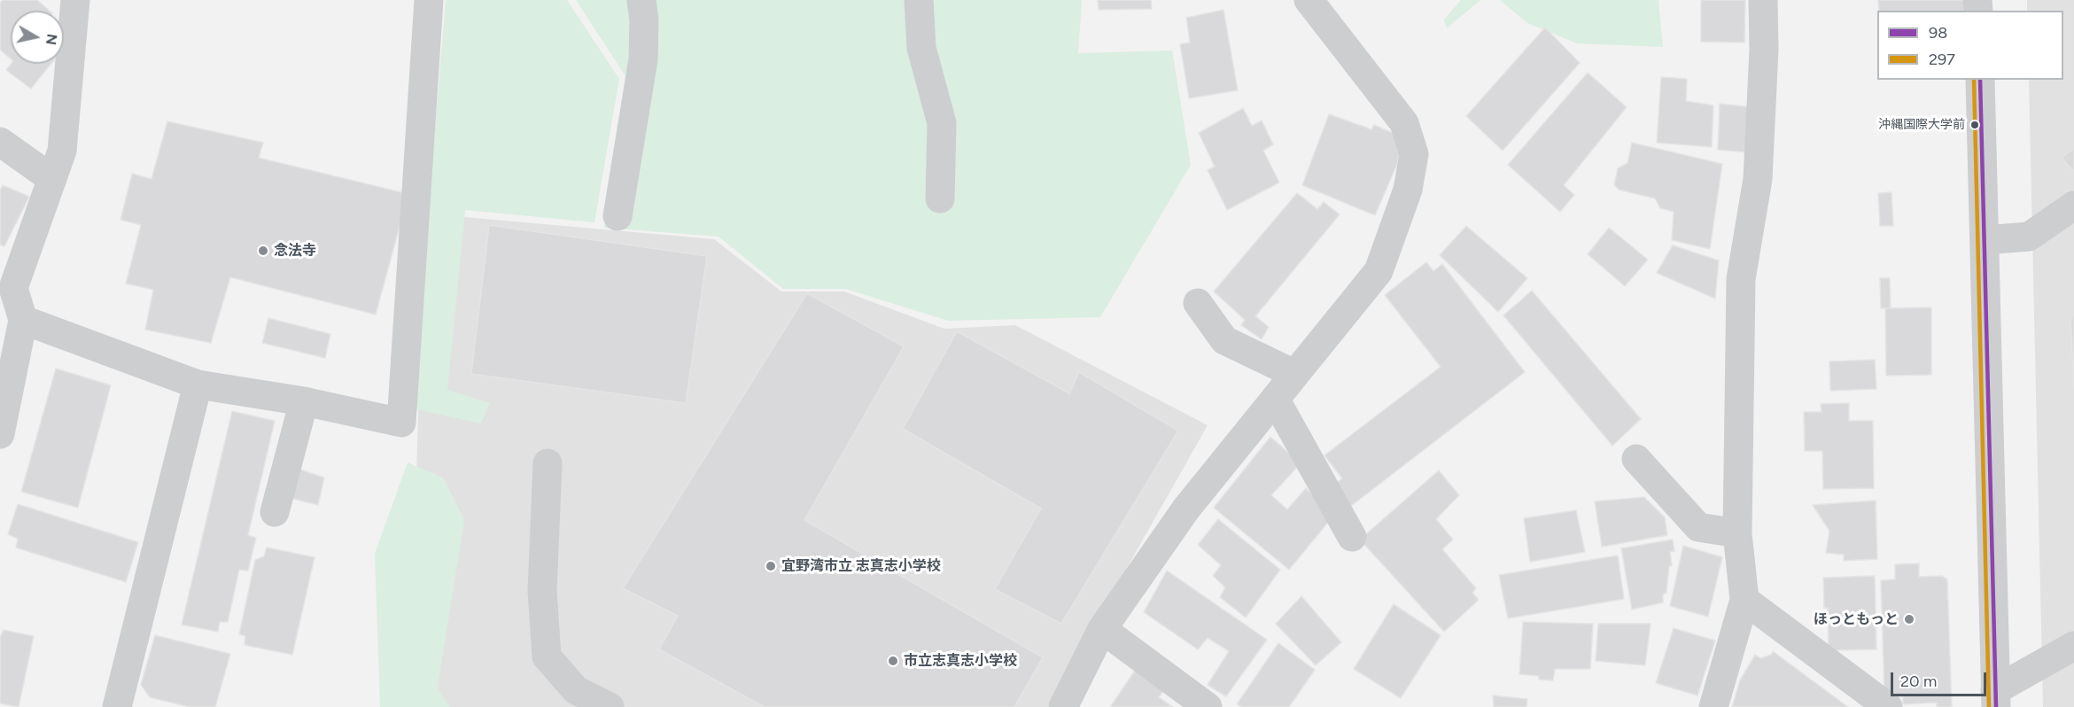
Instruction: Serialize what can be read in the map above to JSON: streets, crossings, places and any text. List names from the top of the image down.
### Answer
{
  "places": [
    "沖縄国際大学前",
    "念法寺",
    "宜野湾市立 志真志小学校",
    "ほっともっと",
    "市立志真志小学校"
  ],
  "lines": ["transit line 98", "transit line 297"],
  "legend": ["98", "297"],
  "scale_bar": "20 m",
  "north": "right"
}
